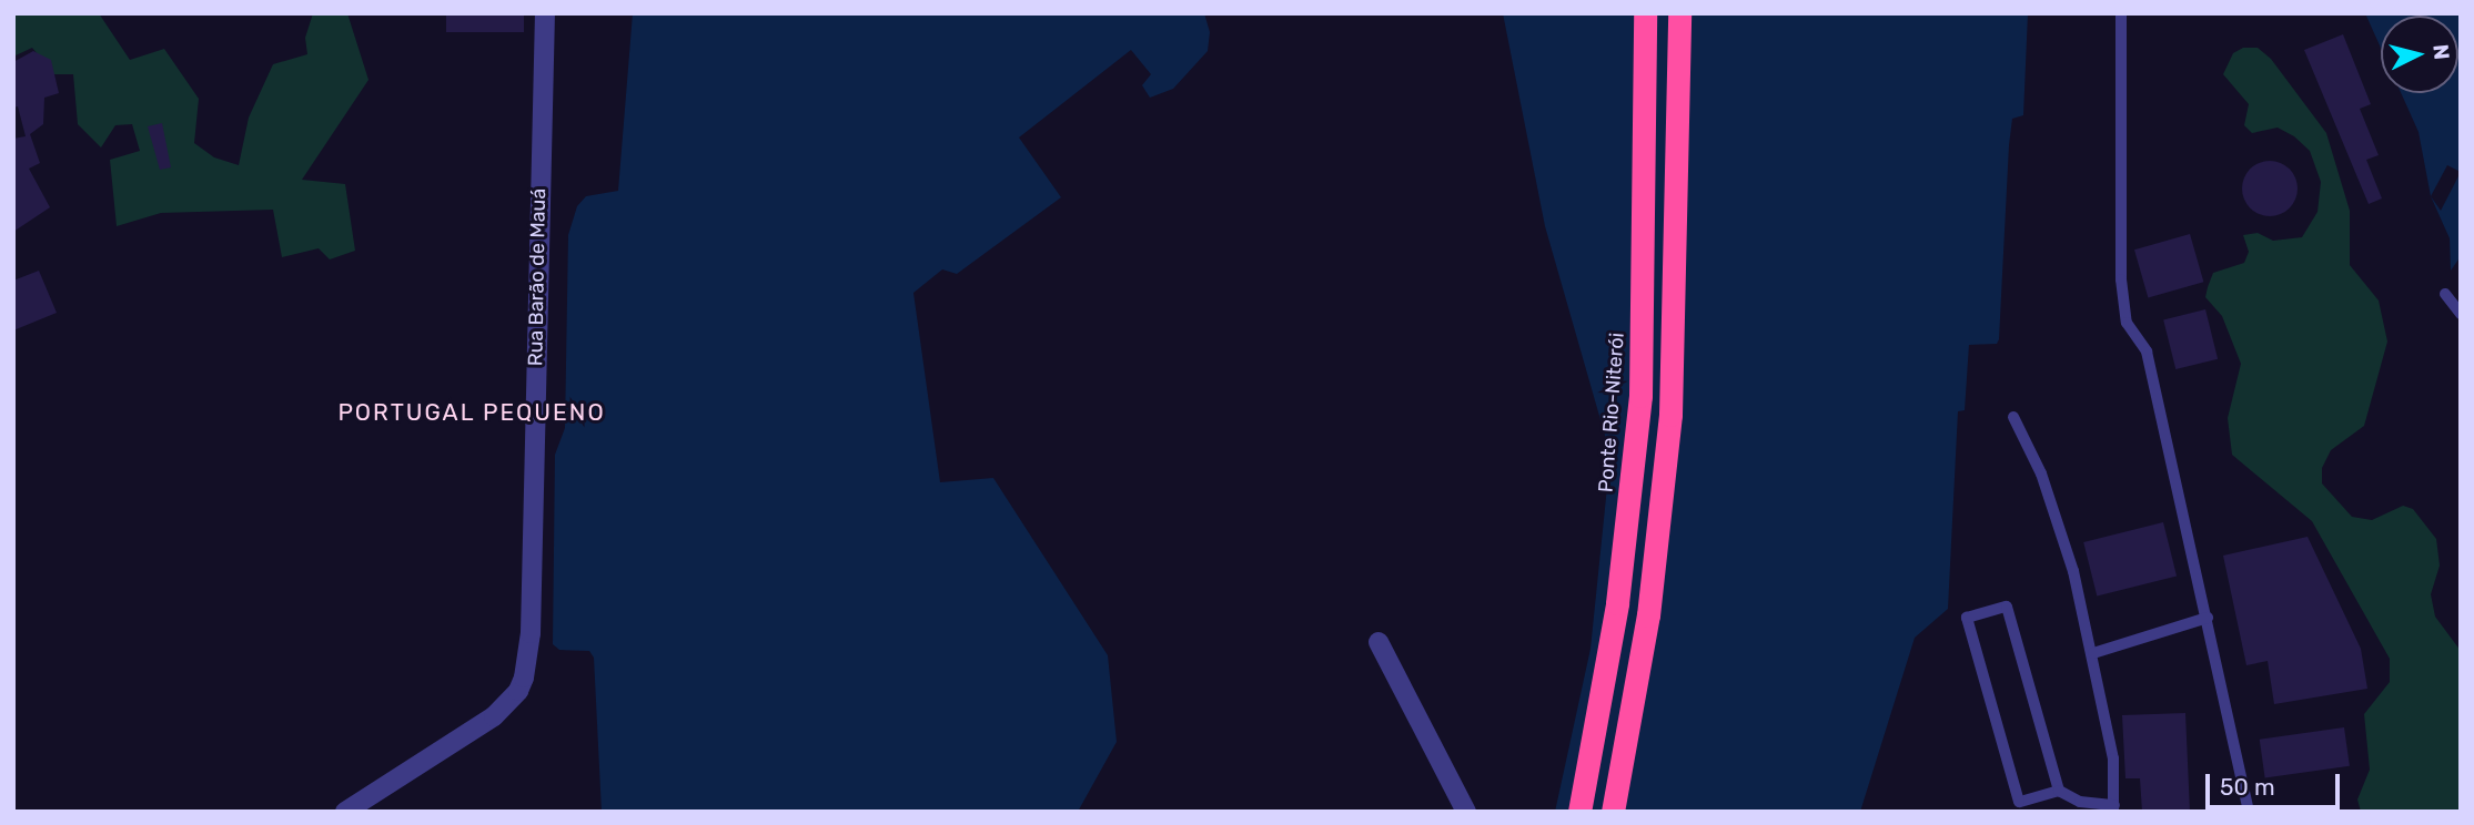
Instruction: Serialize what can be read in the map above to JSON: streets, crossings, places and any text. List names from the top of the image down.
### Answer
{
  "streets": {
    "highway": ["Ponte Rio-Niterói"],
    "street": ["Rua Barão de Mauá"]
  },
  "districts": ["PORTUGAL PEQUENO"],
  "scale_bar": "50 m",
  "north": "right"
}
